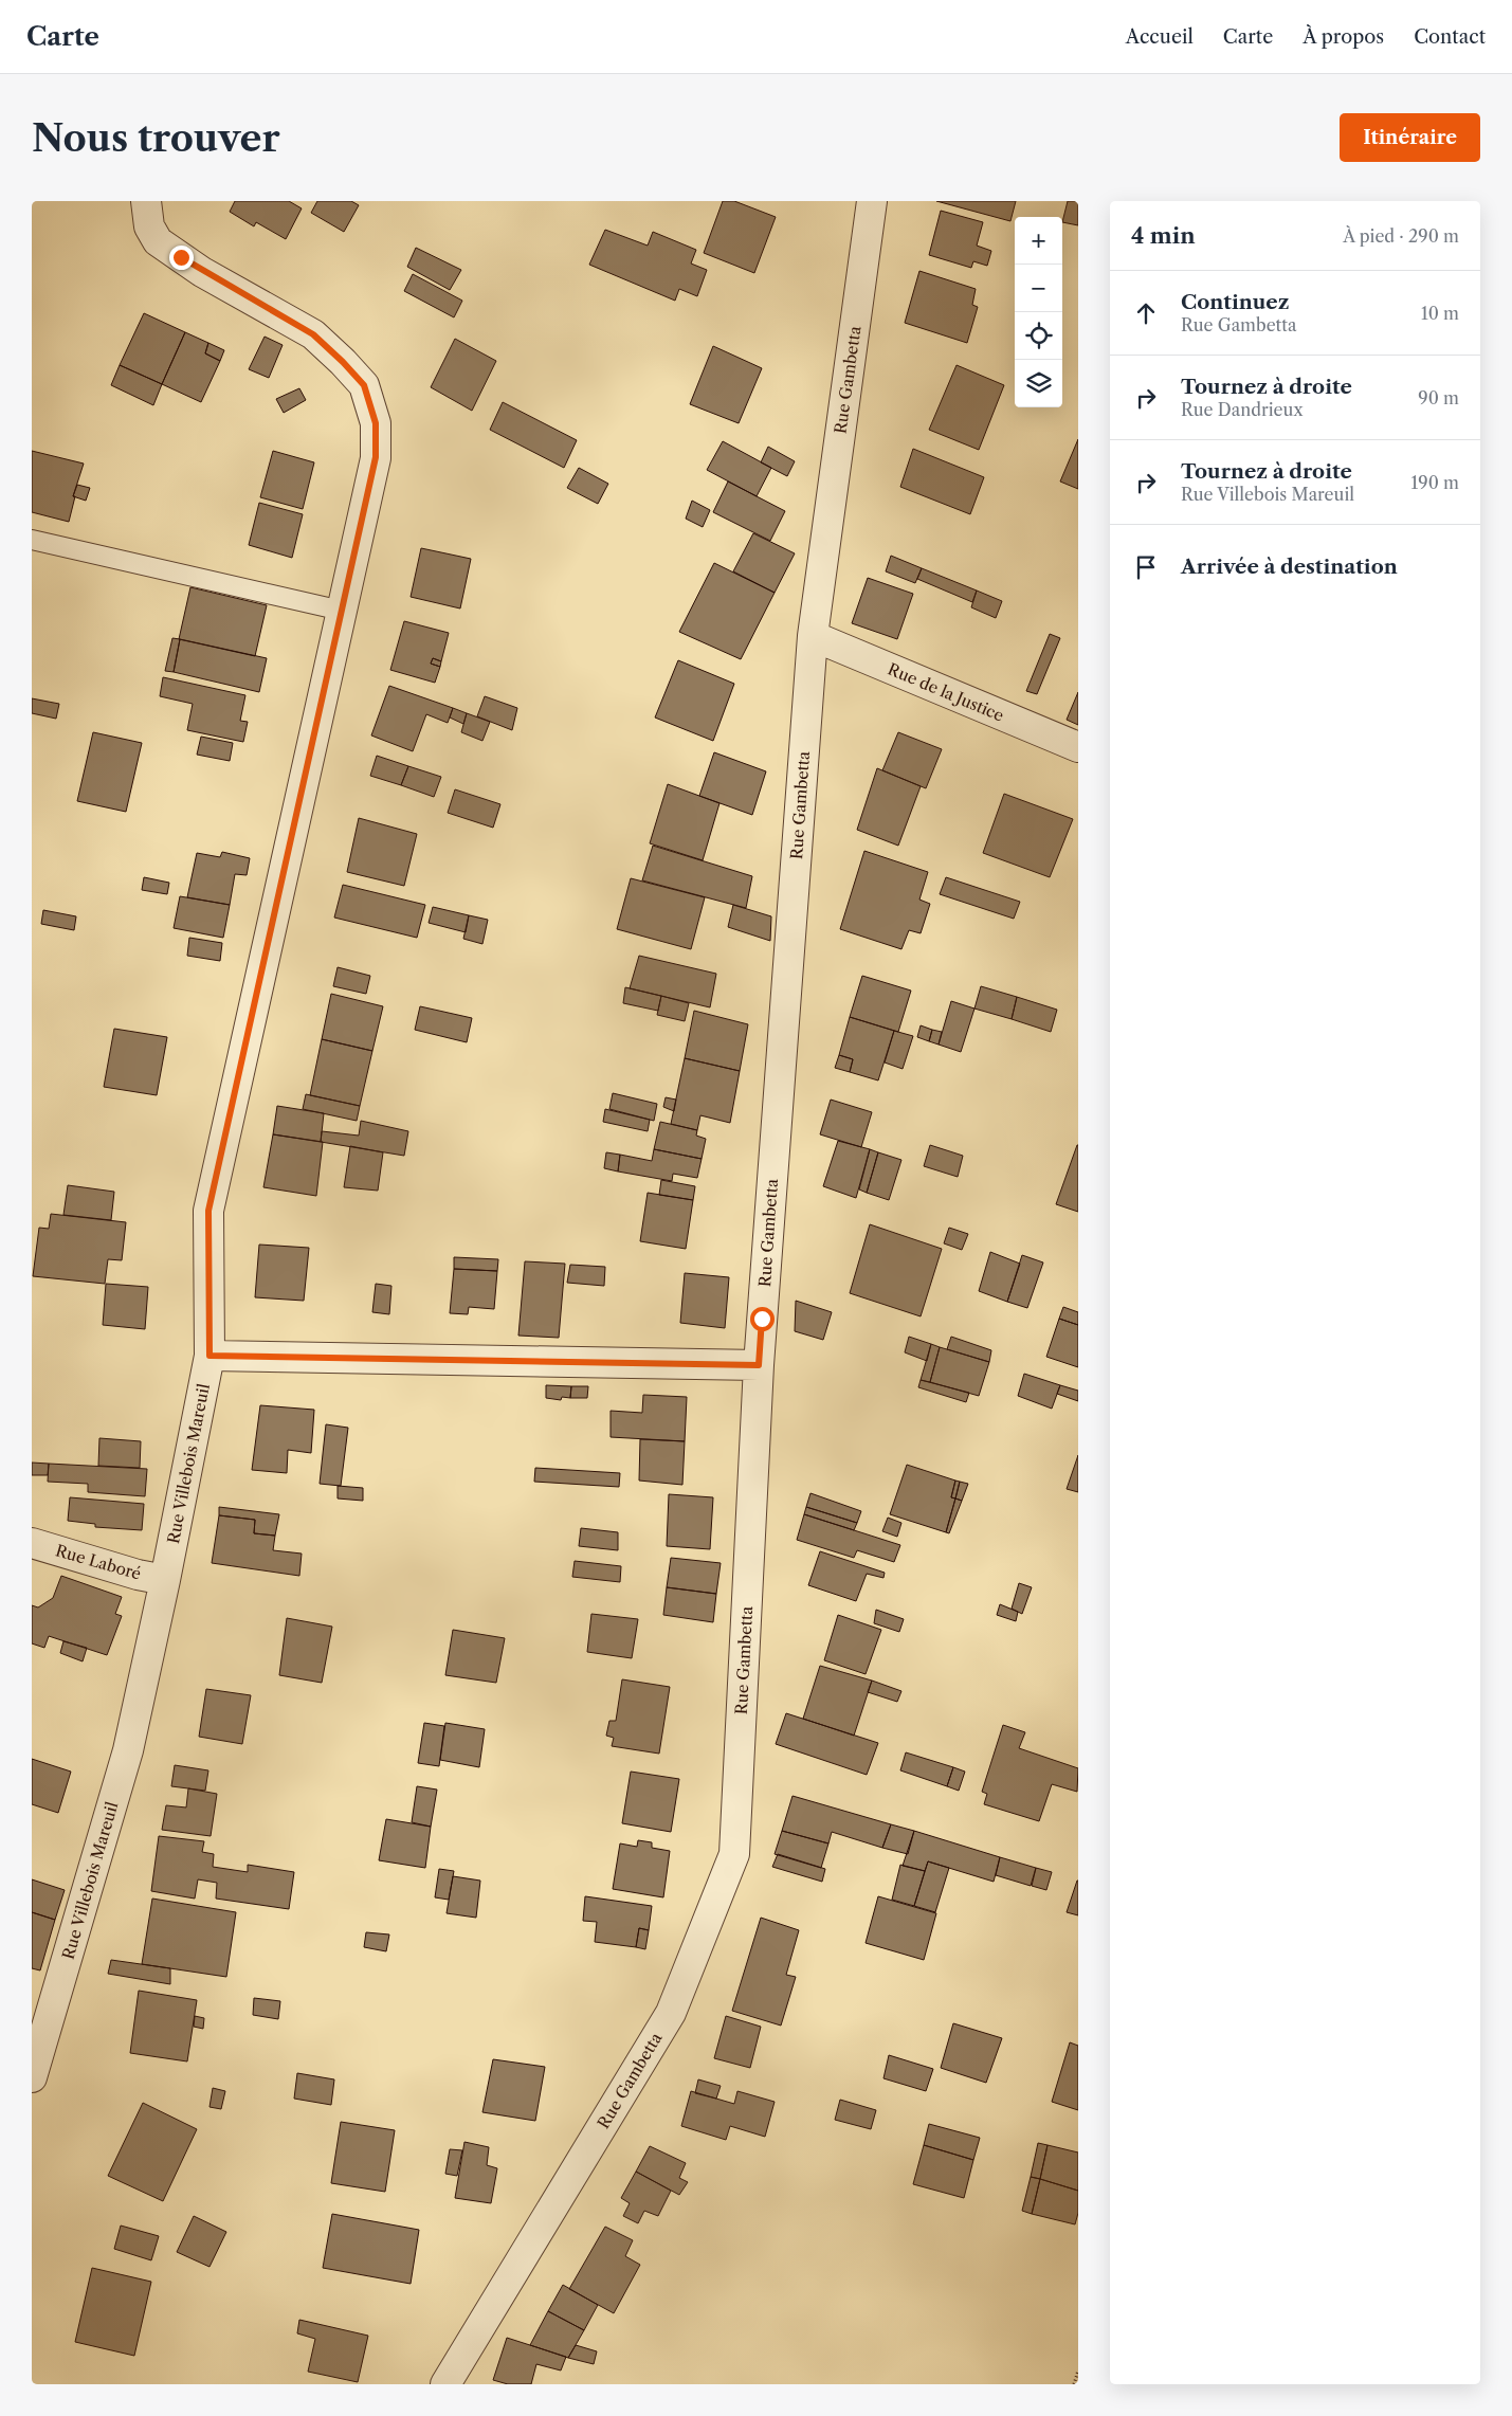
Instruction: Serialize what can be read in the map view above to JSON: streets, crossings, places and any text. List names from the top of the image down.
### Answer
{
  "streets": {
    "street": [
      "Rue Gambetta",
      "Rue de la Justice",
      "Rue Villebois Mareuil",
      "Rue Laboré"
    ]
  },
  "crossings": [
    ["Rue Gambetta", "Rue de la Justice"],
    ["Rue Villebois Mareuil", "Rue Laboré"]
  ],
  "page": {
    "header": "Carte",
    "nav": [
      "Accueil",
      "Carte",
      "À propos",
      "Contact"
    ],
    "buttons": "Itinéraire",
    "title": "Nous trouver",
    "heading": ["4 min", "À pied · 290 m"],
    "map_buttons": ["+", "−"],
    "list": [
      ["Continuez", "Rue Gambetta", "10 m"],
      ["Tournez à droite", "Rue Dandrieux", "90 m"],
      ["Tournez à droite", "Rue Villebois Mareuil", "190 m"],
      "Arrivée à destination"
    ]
  }
}
